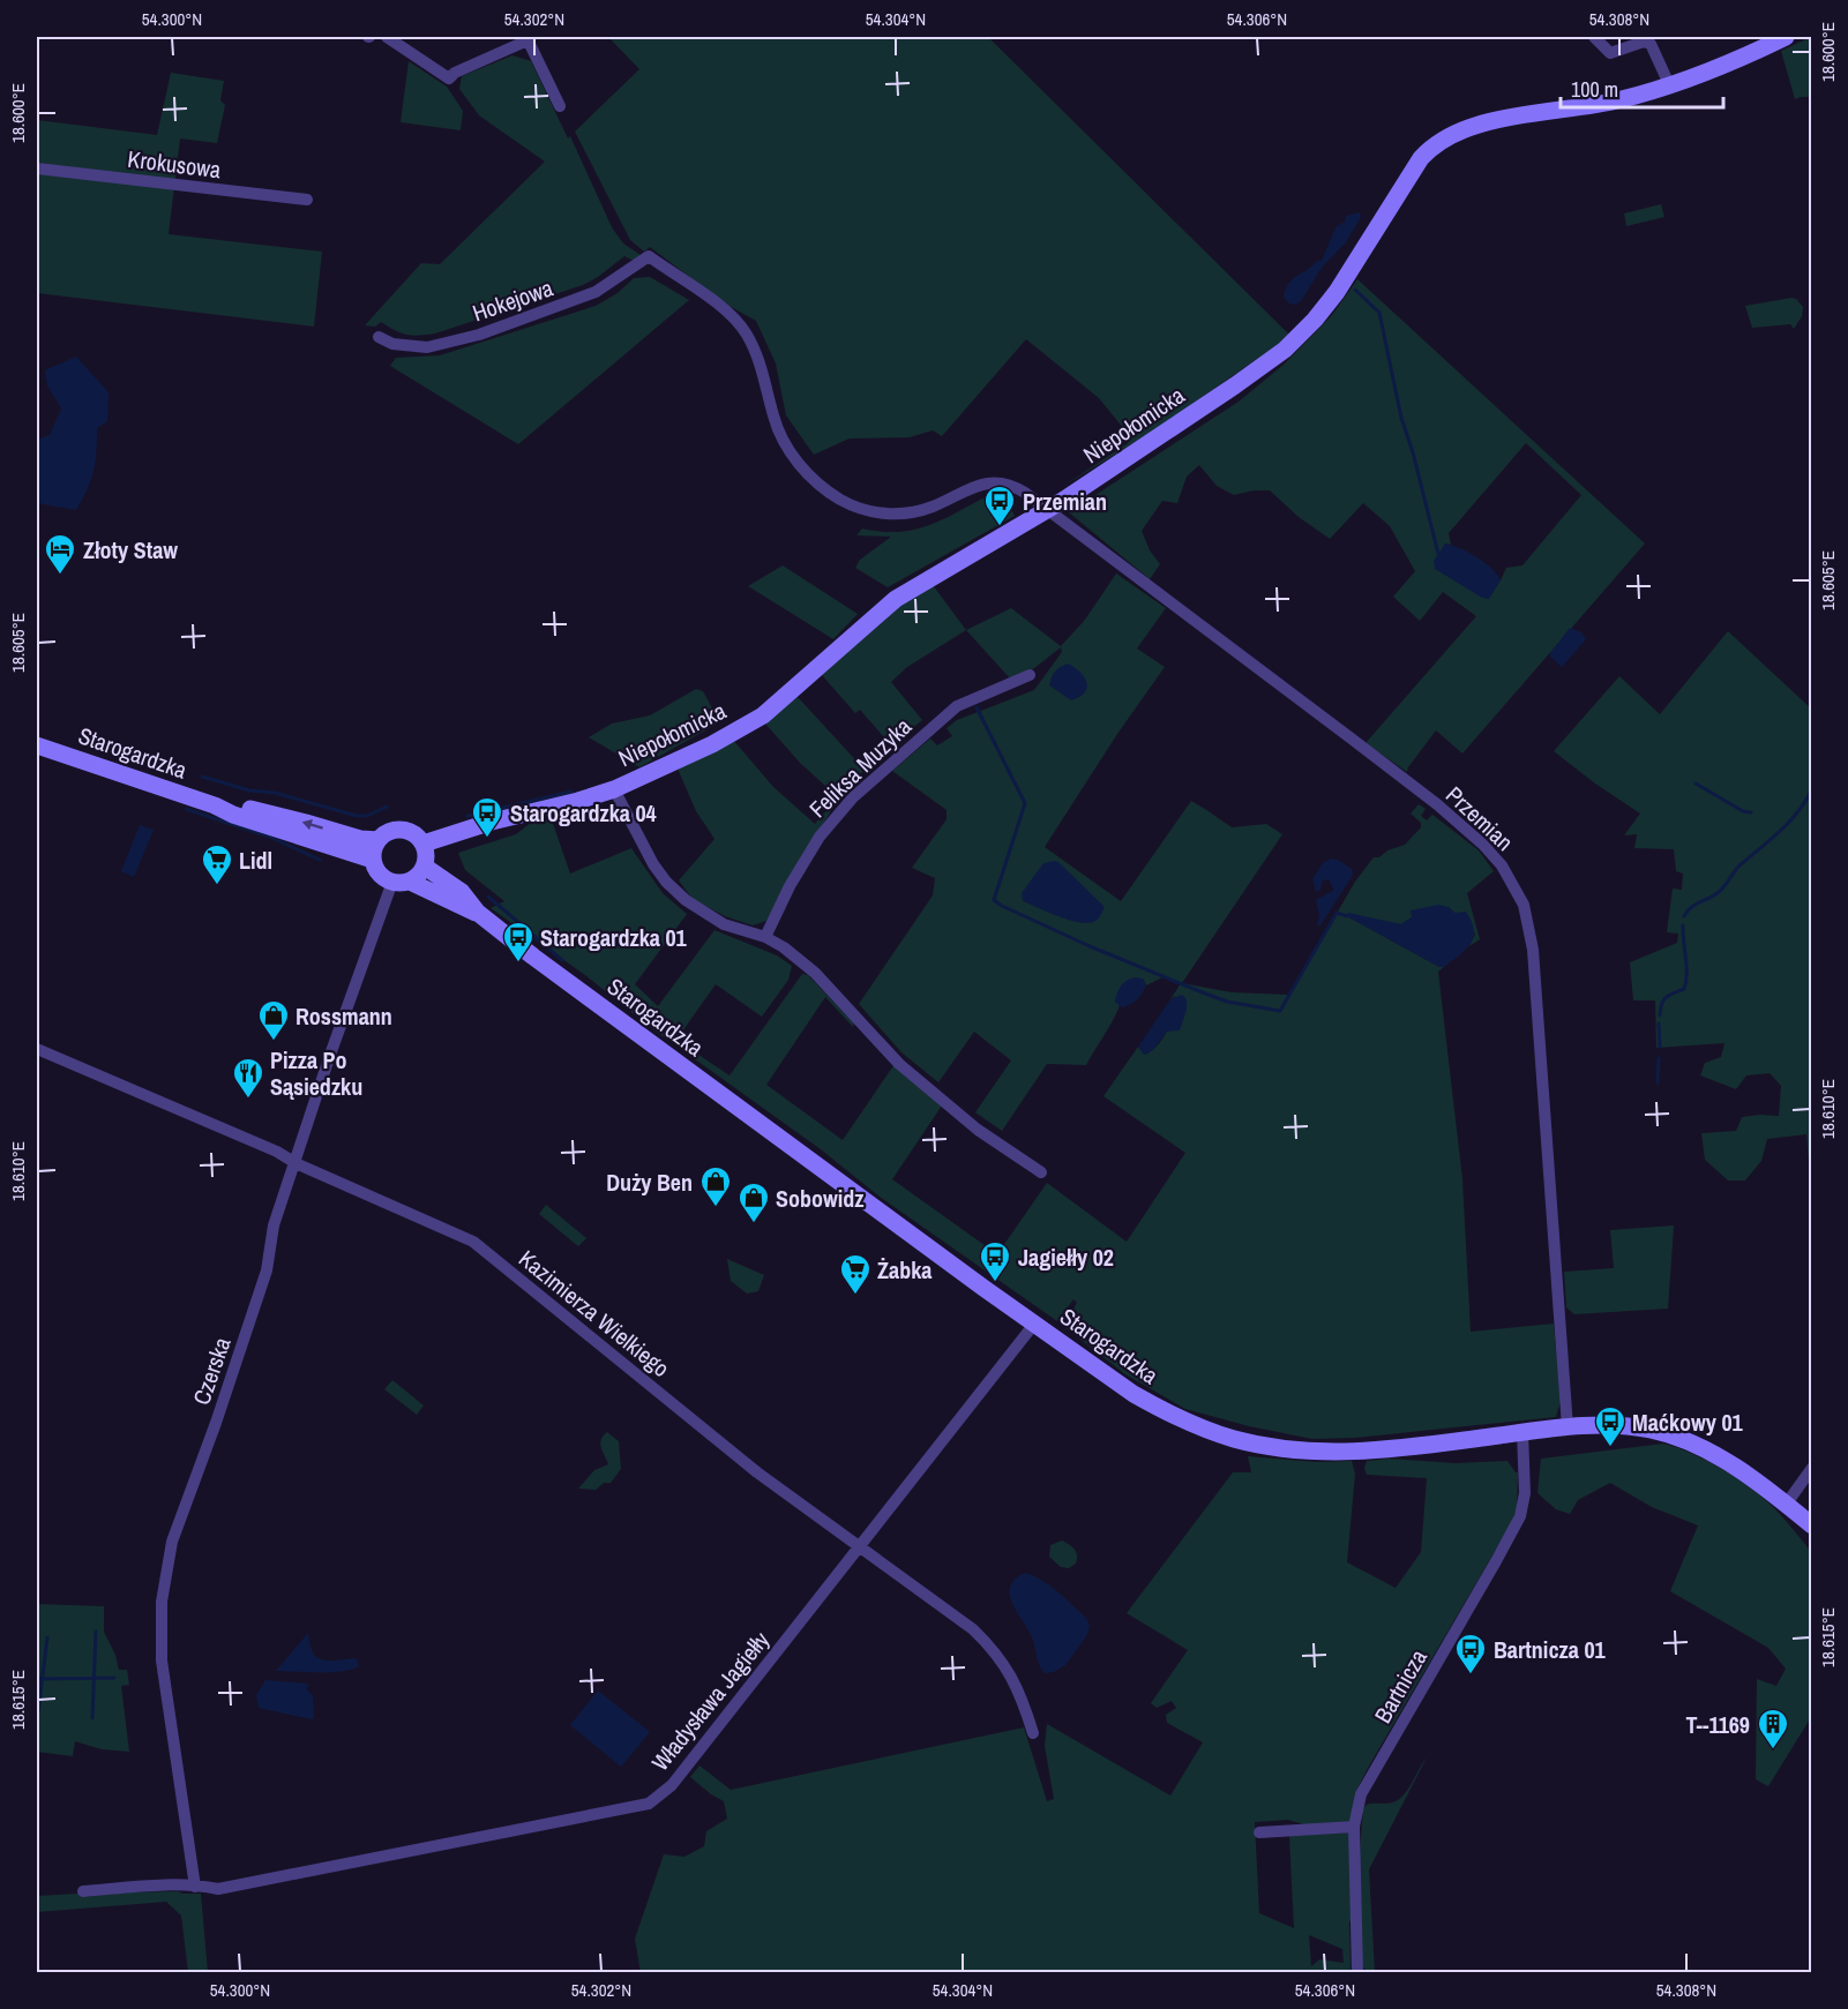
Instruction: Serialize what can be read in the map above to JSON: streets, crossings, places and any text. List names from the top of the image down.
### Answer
{
  "streets": {
    "main road": ["Niepołomicka", "Starogardzka"],
    "street": [
      "Krokusowa",
      "Hokejowa",
      "Feliksa Muzyka",
      "Przemian",
      "Kazimierza Wielkiego",
      "Czerska",
      "Bartnicza",
      "Władysława Jagiełły"
    ]
  },
  "crossings": [
    ["Hokejowa", "Przemian"],
    ["Niepołomicka", "Starogardzka"],
    ["Niepołomicka", "Przemian"],
    ["Niepołomicka", "Czerska"],
    ["Starogardzka", "Przemian"],
    ["Starogardzka", "Czerska"],
    ["Starogardzka", "Bartnicza"],
    ["Starogardzka", "Władysława Jagiełły"],
    ["Kazimierza Wielkiego", "Czerska"],
    ["Kazimierza Wielkiego", "Władysława Jagiełły"],
    ["Czerska", "Władysława Jagiełły"]
  ],
  "places": {
    "bus stop": [
      "Przemian",
      "Starogardzka 04",
      "Starogardzka 01",
      "Jagiełły 02",
      "Maćkowy 01",
      "Bartnicza 01"
    ],
    "hotel": ["Złoty Staw"],
    "supermarket": ["Lidl", "Żabka"],
    "shop": ["Rossmann", "Duży Ben", "Sobowidz"],
    "restaurant": ["Pizza Po Sąsiedzku"],
    "building": ["T--1169"]
  },
  "scale_bar": "100 m",
  "coordinates": [
    "54.300°N",
    "54.302°N",
    "54.304°N",
    "54.306°N",
    "54.308°N",
    "18.600°E",
    "18.605°E",
    "18.610°E",
    "18.615°E"
  ]
}
